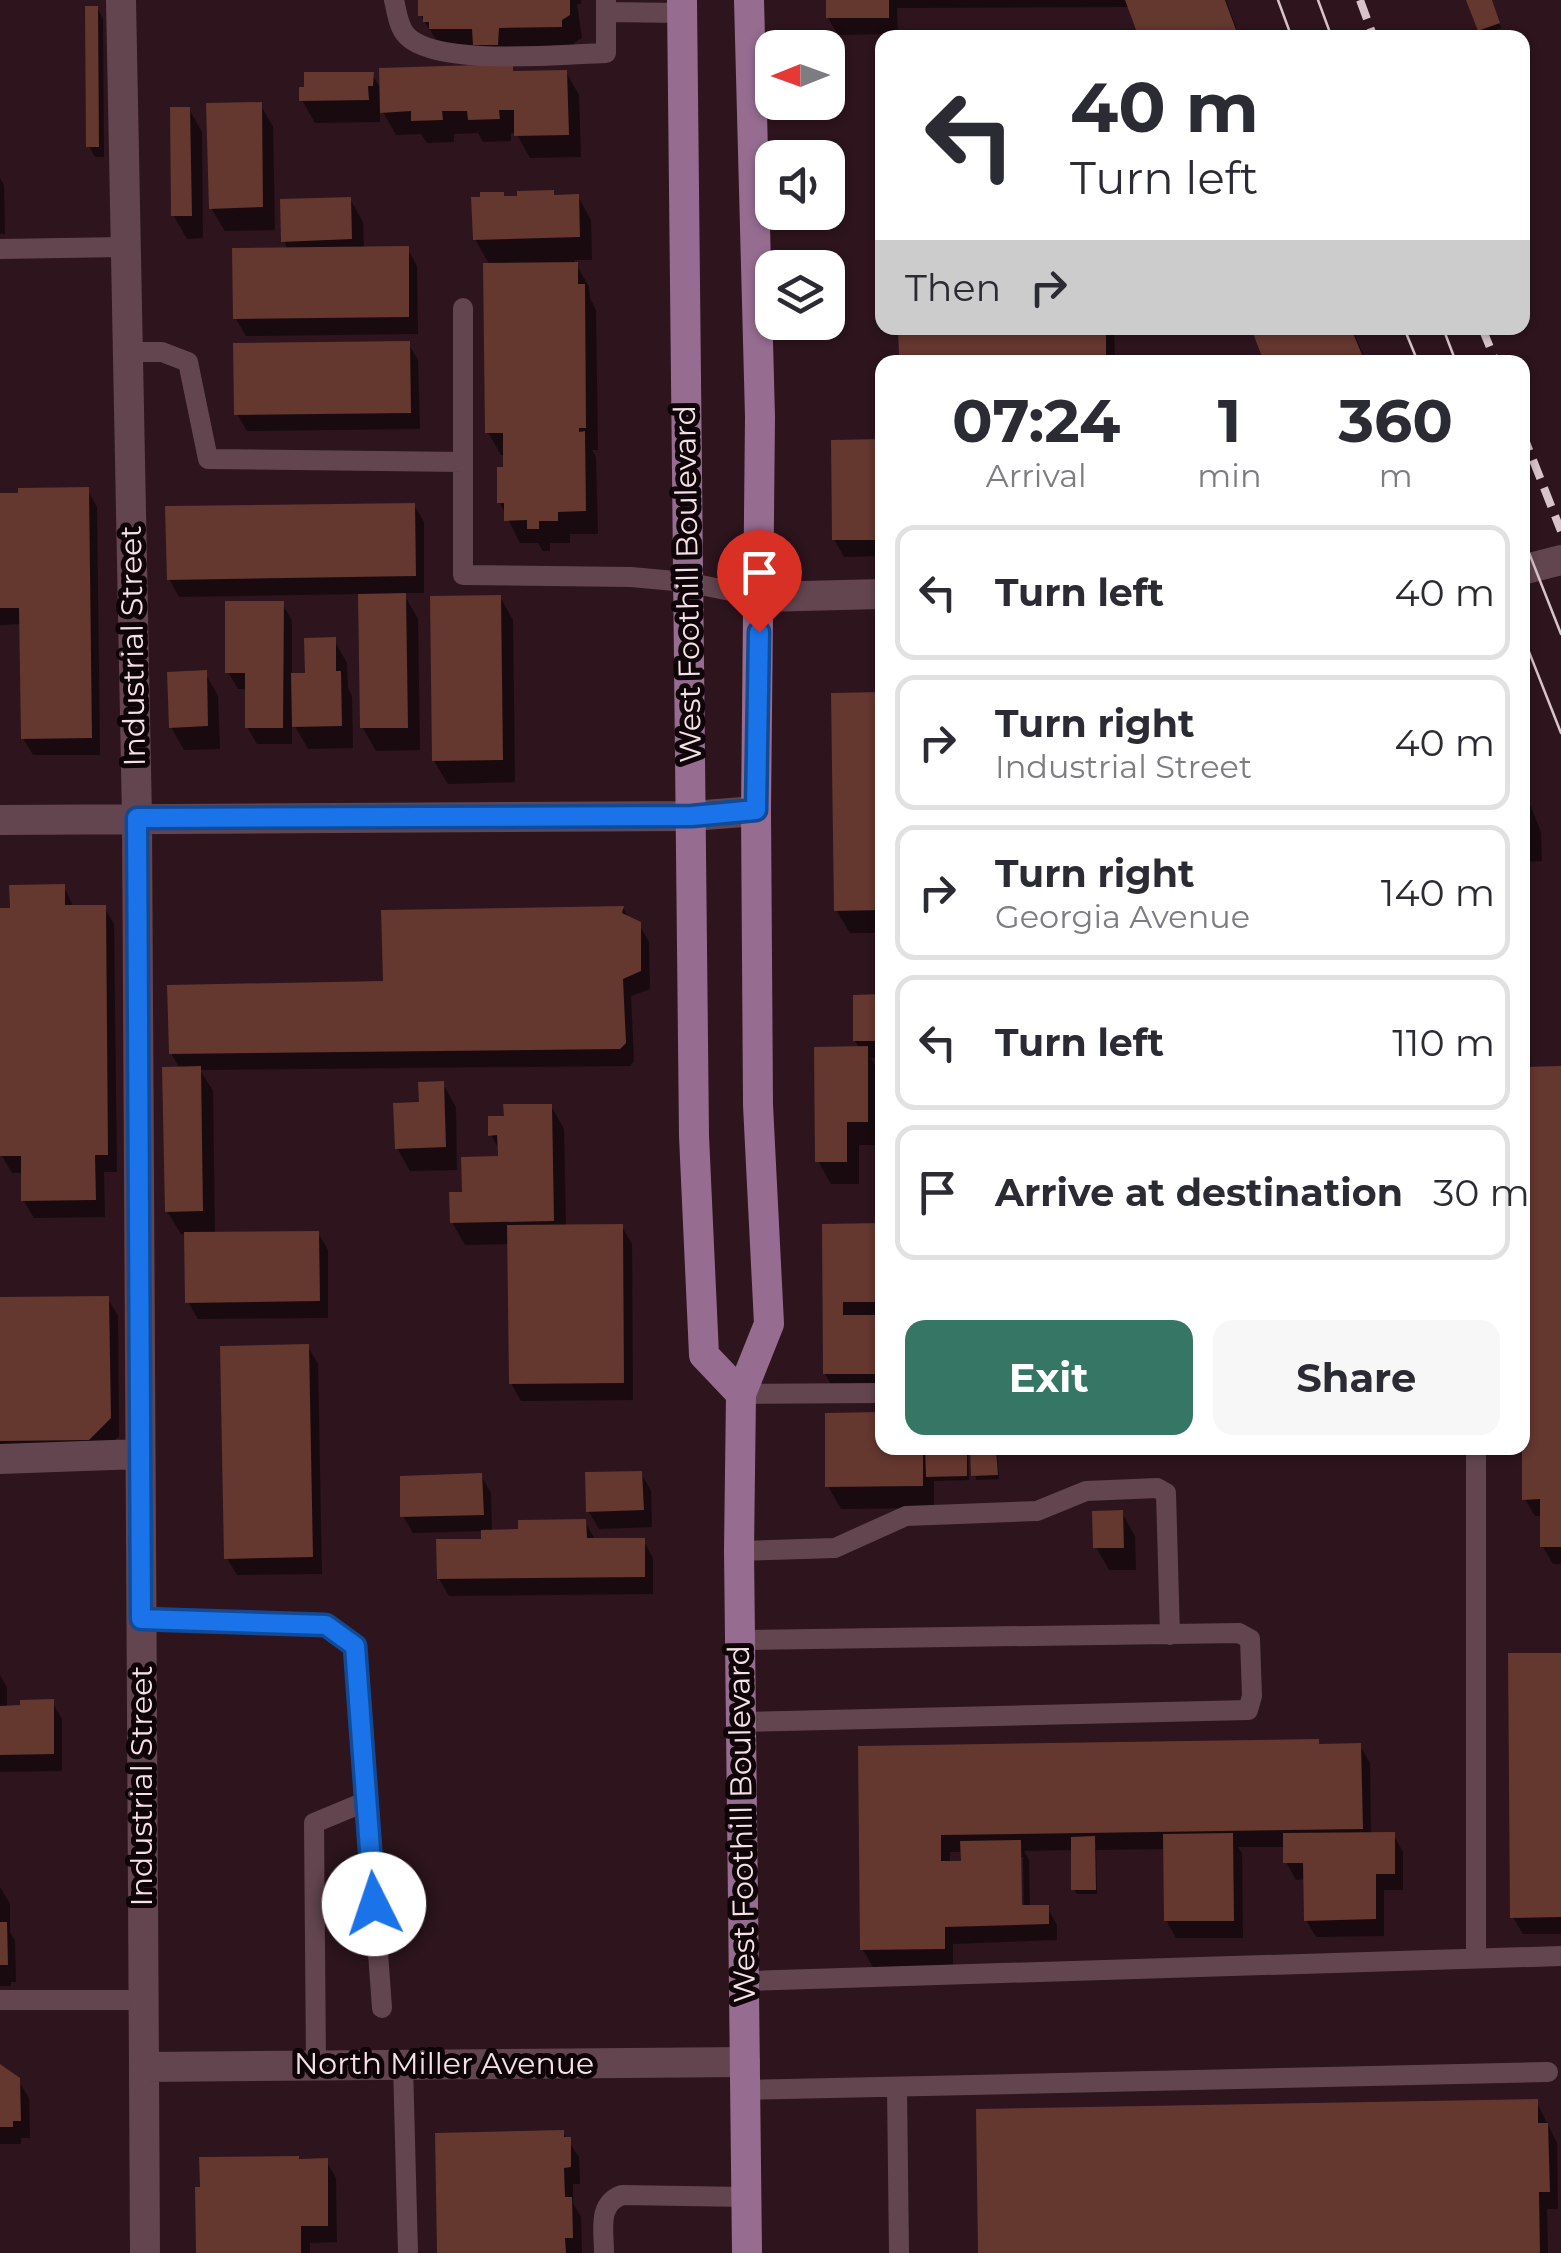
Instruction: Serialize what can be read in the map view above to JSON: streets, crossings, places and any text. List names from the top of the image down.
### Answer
{
  "streets": {
    "main road": ["West Foothill Boulevard"],
    "street": ["Industrial Street", "North Miller Avenue"]
  },
  "crossings": [
    ["West Foothill Boulevard", "North Miller Avenue"],
    ["Industrial Street", "North Miller Avenue"]
  ],
  "north": "left",
  "page": {
    "turn": ["40 m", "Turn left"],
    "then": "Then",
    "eta": [
      "07:24",
      "Arrival",
      "1",
      "min",
      "360",
      "m"
    ],
    "list": [
      {
        "name": "Turn left",
        "value": "40 m"
      },
      {
        "name": "Turn right",
        "note": "Industrial Street",
        "value": "40 m"
      },
      {
        "name": "Turn right",
        "note": "Georgia Avenue",
        "value": "140 m"
      },
      {
        "name": "Turn left",
        "value": "110 m"
      },
      {
        "name": "Arrive at destination",
        "value": "30 m"
      }
    ],
    "buttons": ["Exit", "Share"]
  }
}
